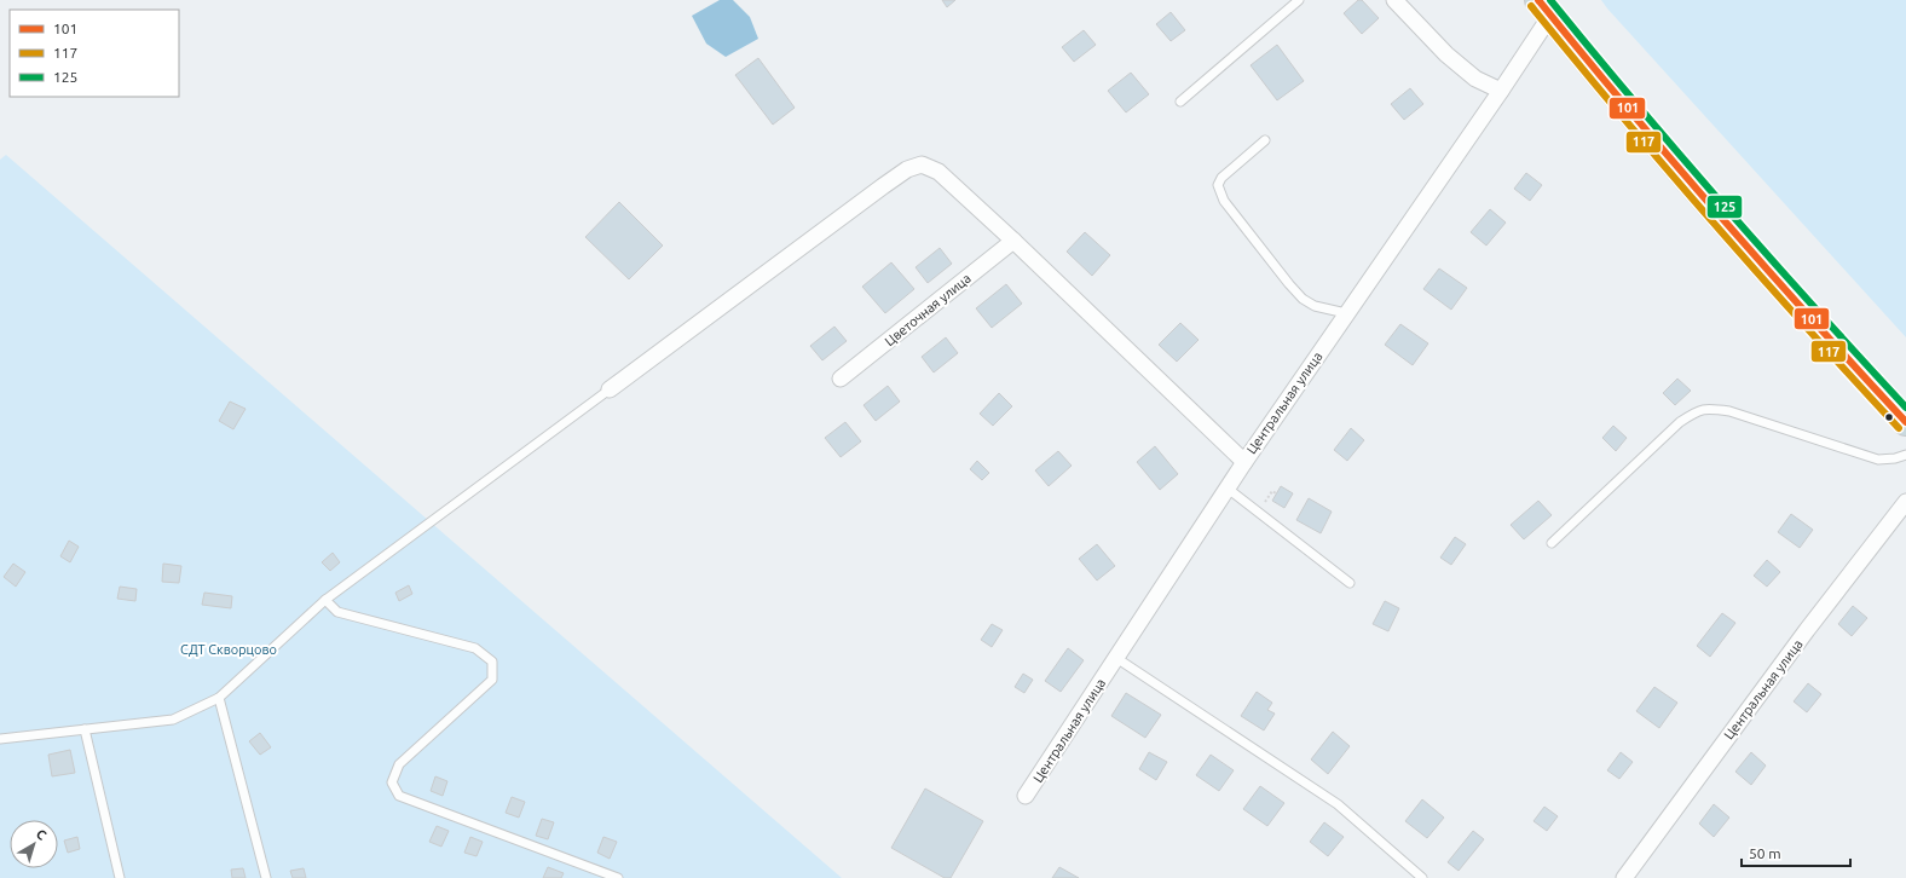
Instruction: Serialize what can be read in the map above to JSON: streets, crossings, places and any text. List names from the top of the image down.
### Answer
{
  "streets": {
    "street": ["Цветочная улица", "Центральная улица"]
  },
  "parks": ["СДТ Скворцово"],
  "lines": ["transit line 101", "transit line 125", "transit line 117"],
  "legend": ["101", "117", "125"],
  "scale_bar": "50 m",
  "north": "top right"
}
